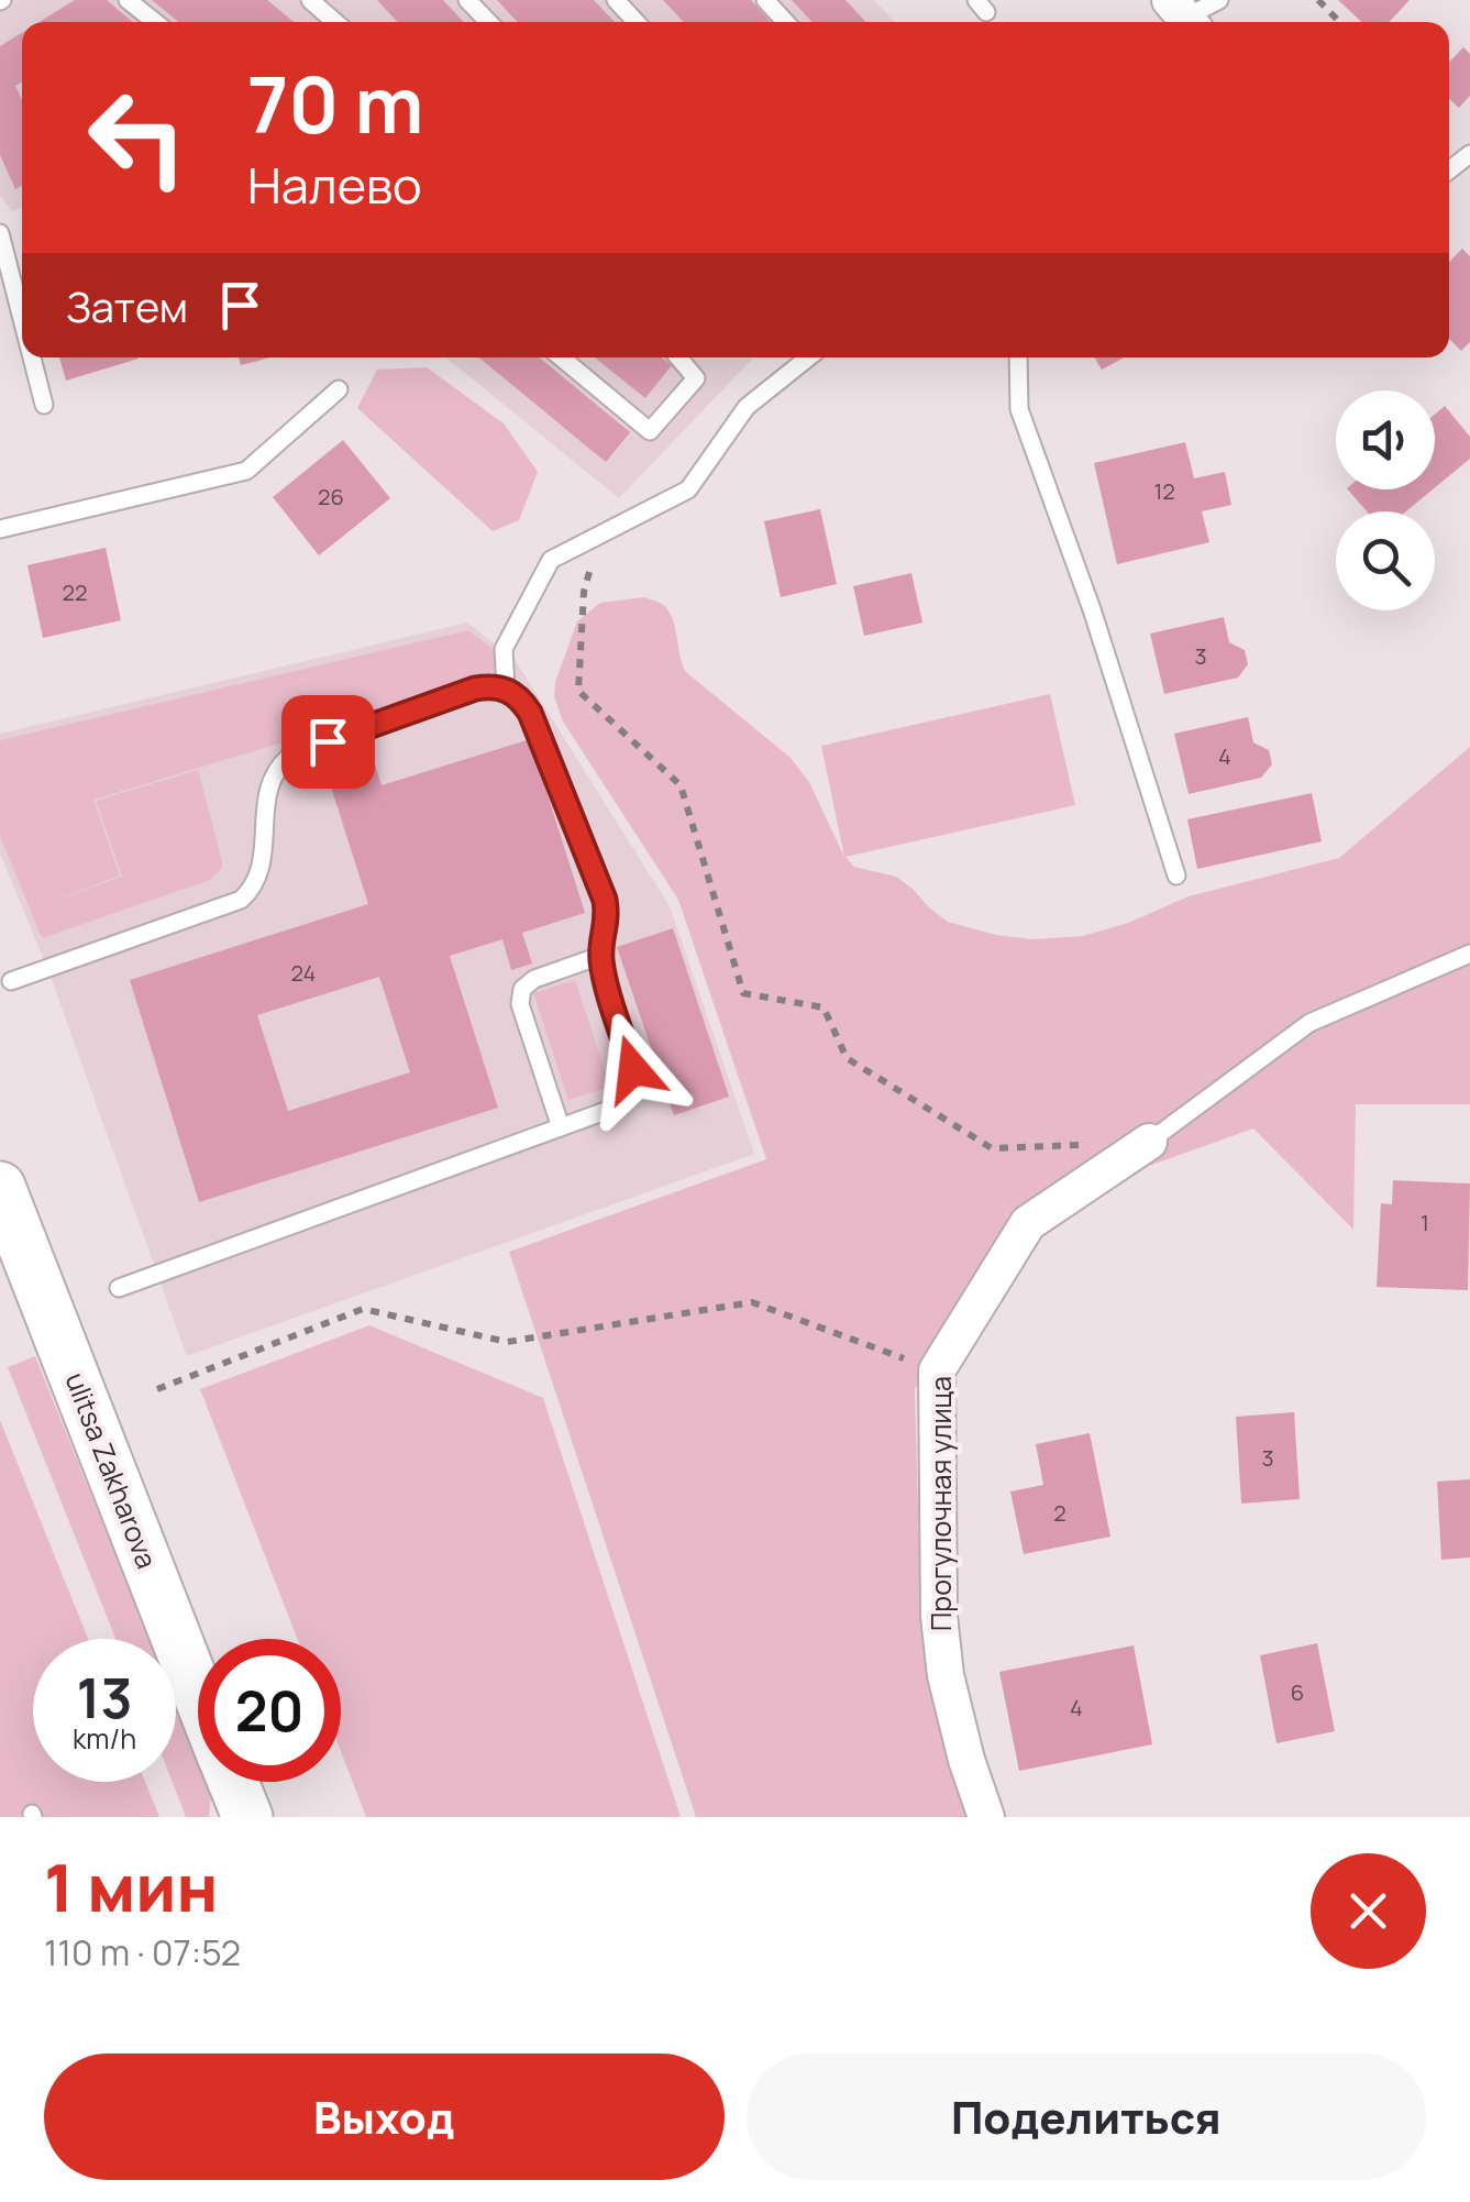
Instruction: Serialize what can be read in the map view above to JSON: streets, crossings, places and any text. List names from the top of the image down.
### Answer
{
  "streets": {
    "main road": ["ulitsa Zakharova"],
    "street": ["Прогулочная улица"]
  },
  "house_numbers": [
    "12",
    "26",
    "22",
    "3",
    "4",
    "24",
    "1",
    "3",
    "2",
    "6",
    "4"
  ],
  "page": {
    "turn": ["70 m", "Налево"],
    "then": "Затем",
    "speed": "13 km/h",
    "limit": "20",
    "heading": ["1 мин", "110 m · 07:52"],
    "buttons": ["Выход", "Поделиться"]
  }
}
